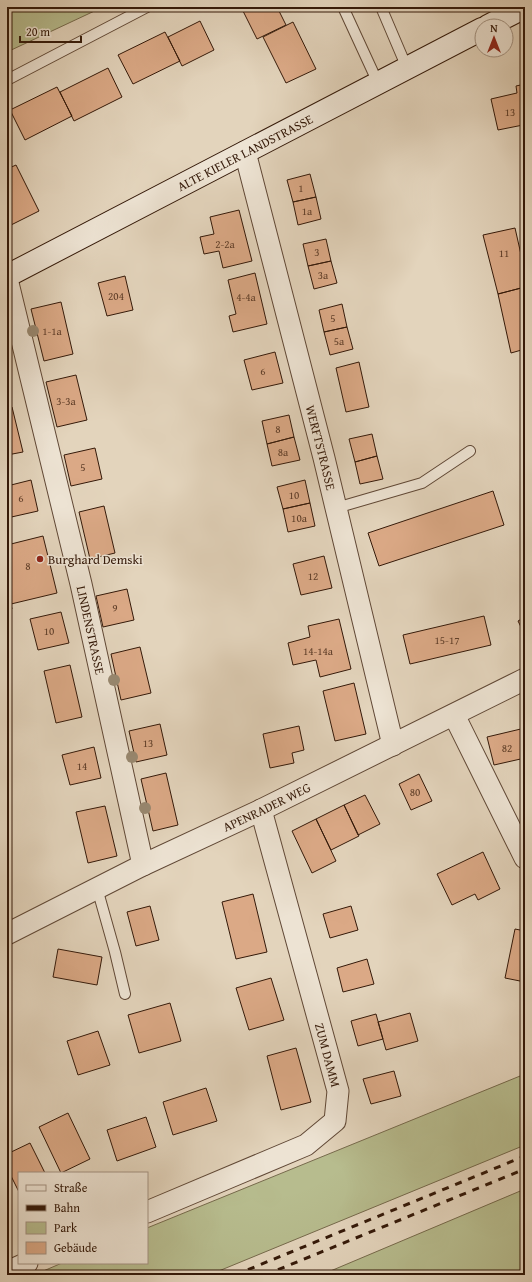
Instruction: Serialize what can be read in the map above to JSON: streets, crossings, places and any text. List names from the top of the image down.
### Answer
{
  "streets": {
    "street": [
      "ALTE KIELER LANDSTRASSE",
      "WERFTSTRASSE",
      "LINDENSTRASSE",
      "APENRADER WEG",
      "ZUM DAMM"
    ]
  },
  "crossings": [
    ["ALTE KIELER LANDSTRASSE", "WERFTSTRASSE"],
    ["WERFTSTRASSE", "APENRADER WEG"],
    ["LINDENSTRASSE", "APENRADER WEG"],
    ["APENRADER WEG", "ZUM DAMM"]
  ],
  "places": ["Burghard Demski"],
  "house_numbers": [
    "13",
    "1",
    "1a",
    "2-2a",
    "3",
    "11",
    "3a",
    "204",
    "4-4a",
    "5",
    "1-1a",
    "5a",
    "6",
    "3-3a",
    "8",
    "8a",
    "5",
    "10",
    "6",
    "10a",
    "8",
    "12",
    "9",
    "10",
    "15-17",
    "14-14a",
    "13",
    "82",
    "14",
    "80"
  ],
  "legend": [
    "Straße",
    "Bahn",
    "Park",
    "Gebäude"
  ],
  "scale_bar": "20 m",
  "north": "top"
}
